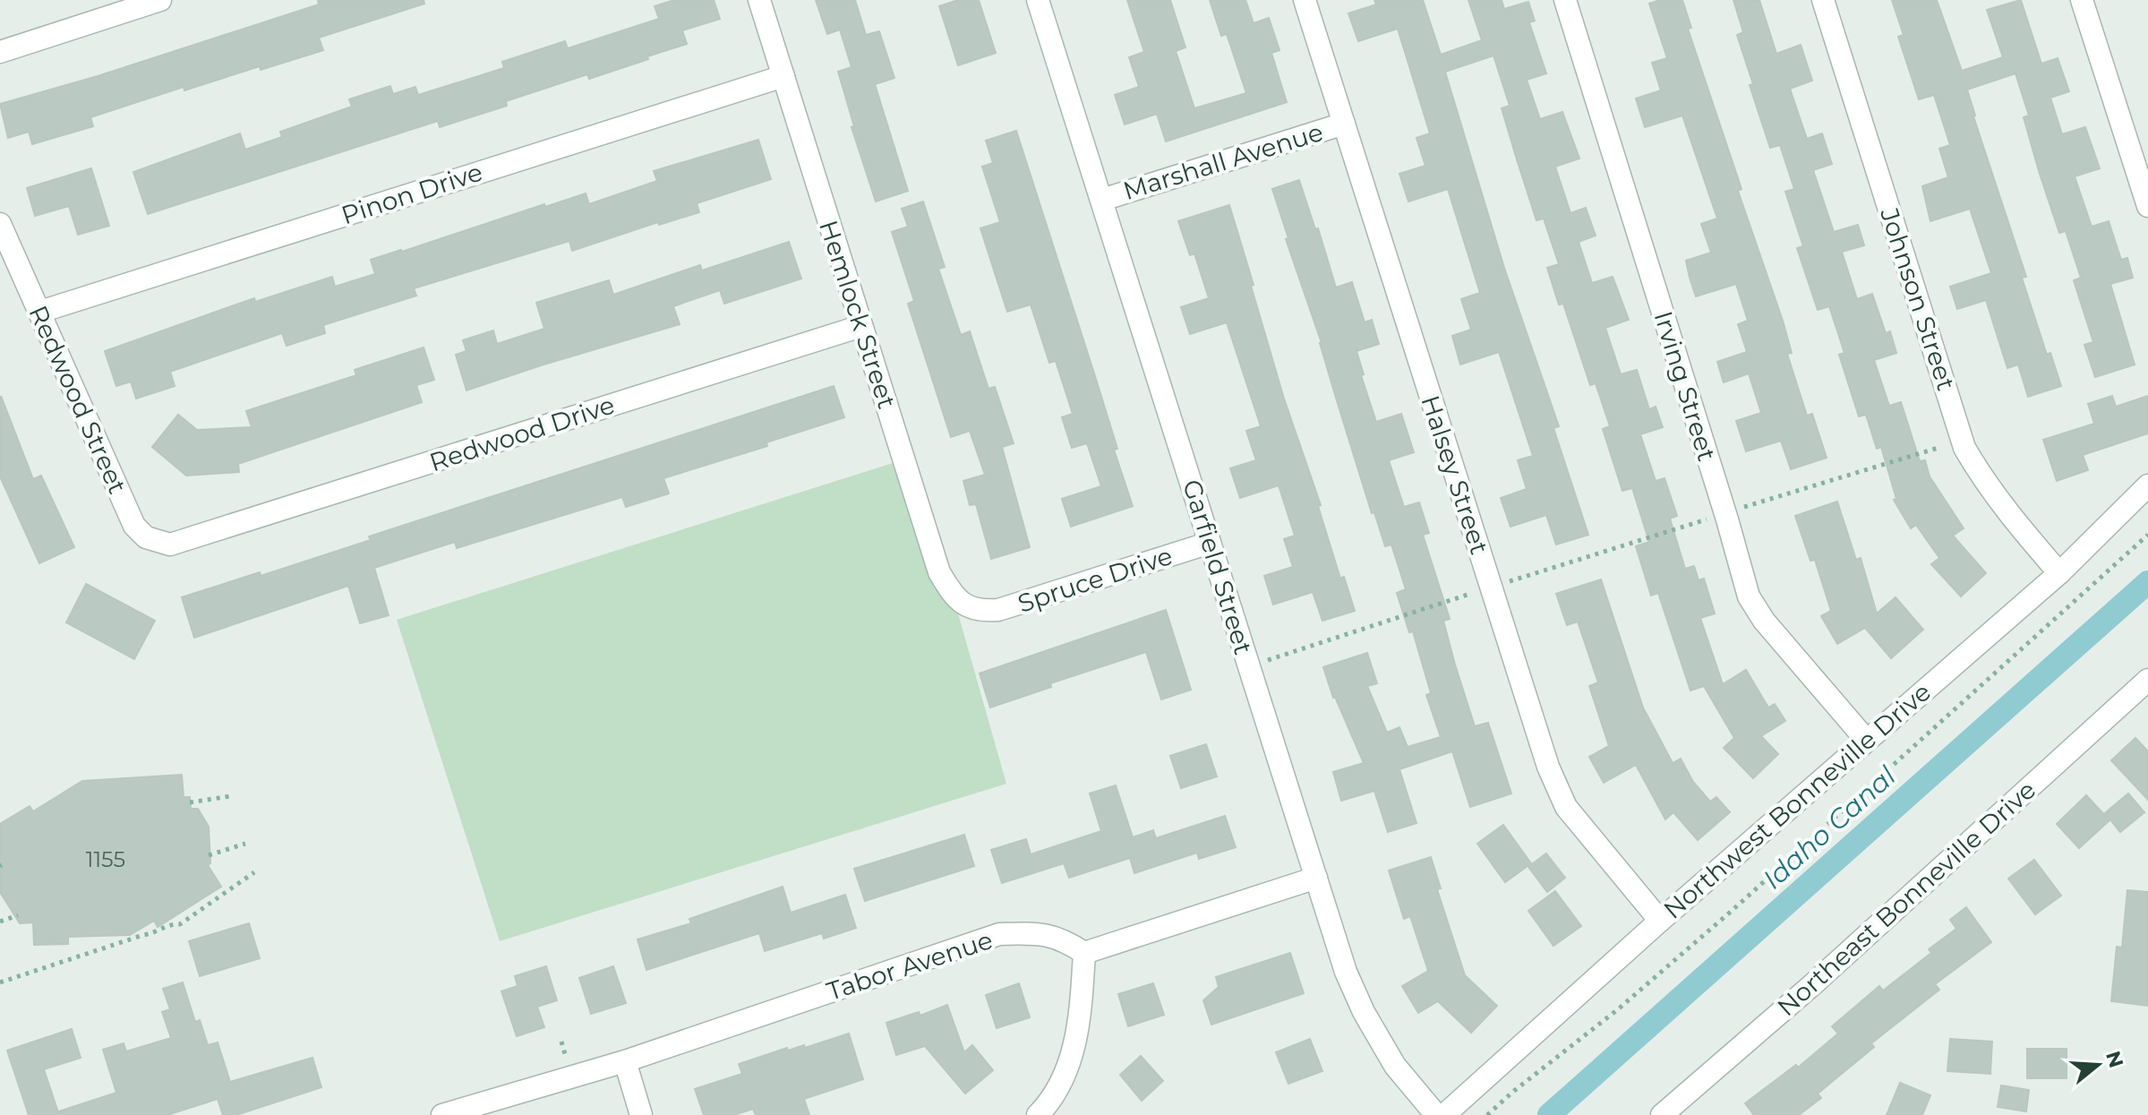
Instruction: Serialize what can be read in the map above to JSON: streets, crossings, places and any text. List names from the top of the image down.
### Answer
{
  "streets": {
    "street": [
      "Marshall Avenue",
      "Pinon Drive",
      "Johnson Street",
      "Hemlock Street",
      "Irving Street",
      "Redwood Street",
      "Redwood Drive",
      "Halsey Street",
      "Garfield Street",
      "Spruce Drive",
      "Northwest Bonneville Drive",
      "Northeast Bonneville Drive",
      "Tabor Avenue"
    ]
  },
  "crossings": [
    ["Marshall Avenue", "Halsey Street"],
    ["Marshall Avenue", "Garfield Street"],
    ["Pinon Drive", "Hemlock Street"],
    ["Pinon Drive", "Redwood Street"],
    ["Johnson Street", "Northwest Bonneville Drive"],
    ["Hemlock Street", "Redwood Drive"],
    ["Hemlock Street", "Spruce Drive"],
    ["Irving Street", "Northwest Bonneville Drive"],
    ["Redwood Street", "Redwood Drive"],
    ["Halsey Street", "Northwest Bonneville Drive"],
    ["Garfield Street", "Spruce Drive"]
  ],
  "water": ["Idaho Canal"],
  "house_numbers": ["1155"],
  "north": "right"
}
